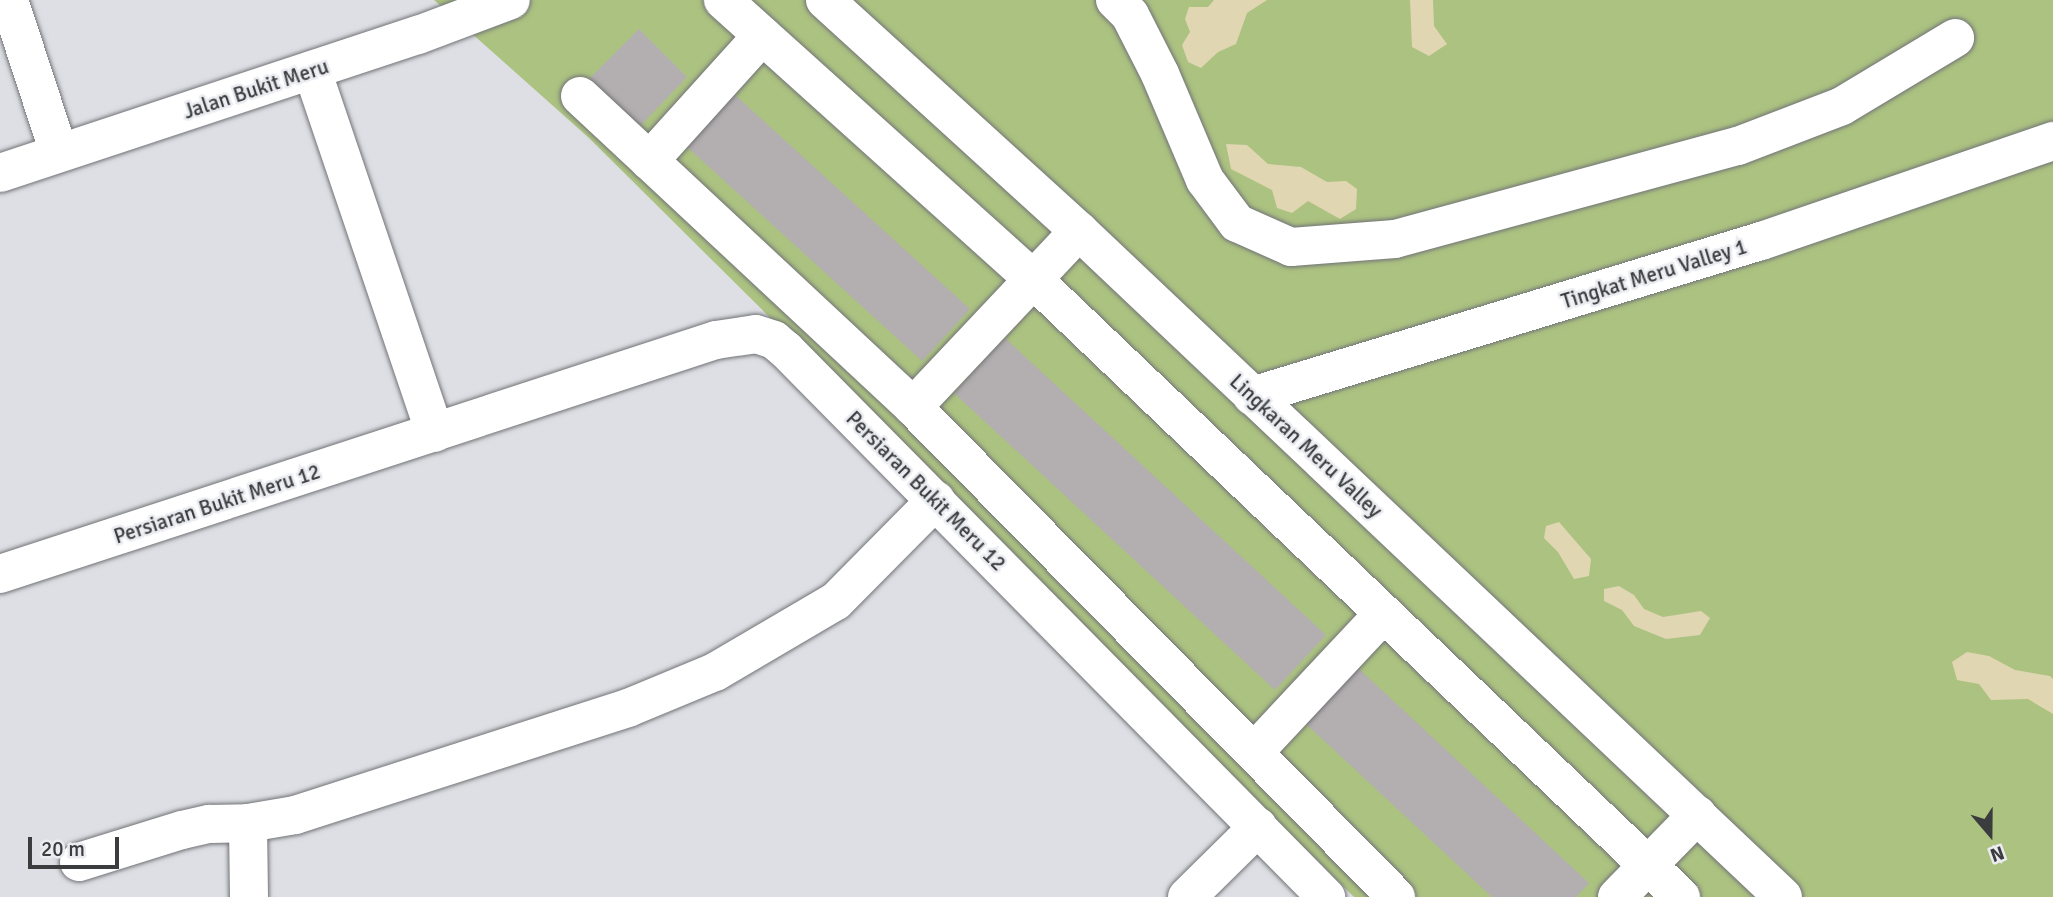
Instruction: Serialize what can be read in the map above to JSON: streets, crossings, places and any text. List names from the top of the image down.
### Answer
{
  "streets": {
    "street": [
      "Jalan Bukit Meru",
      "Tingkat Meru Valley 1",
      "Lingkaran Meru Valley",
      "Persiaran Bukit Meru 12"
    ]
  },
  "crossings": [
    ["Tingkat Meru Valley 1", "Lingkaran Meru Valley"]
  ],
  "scale_bar": "20 m",
  "north": "bottom"
}
